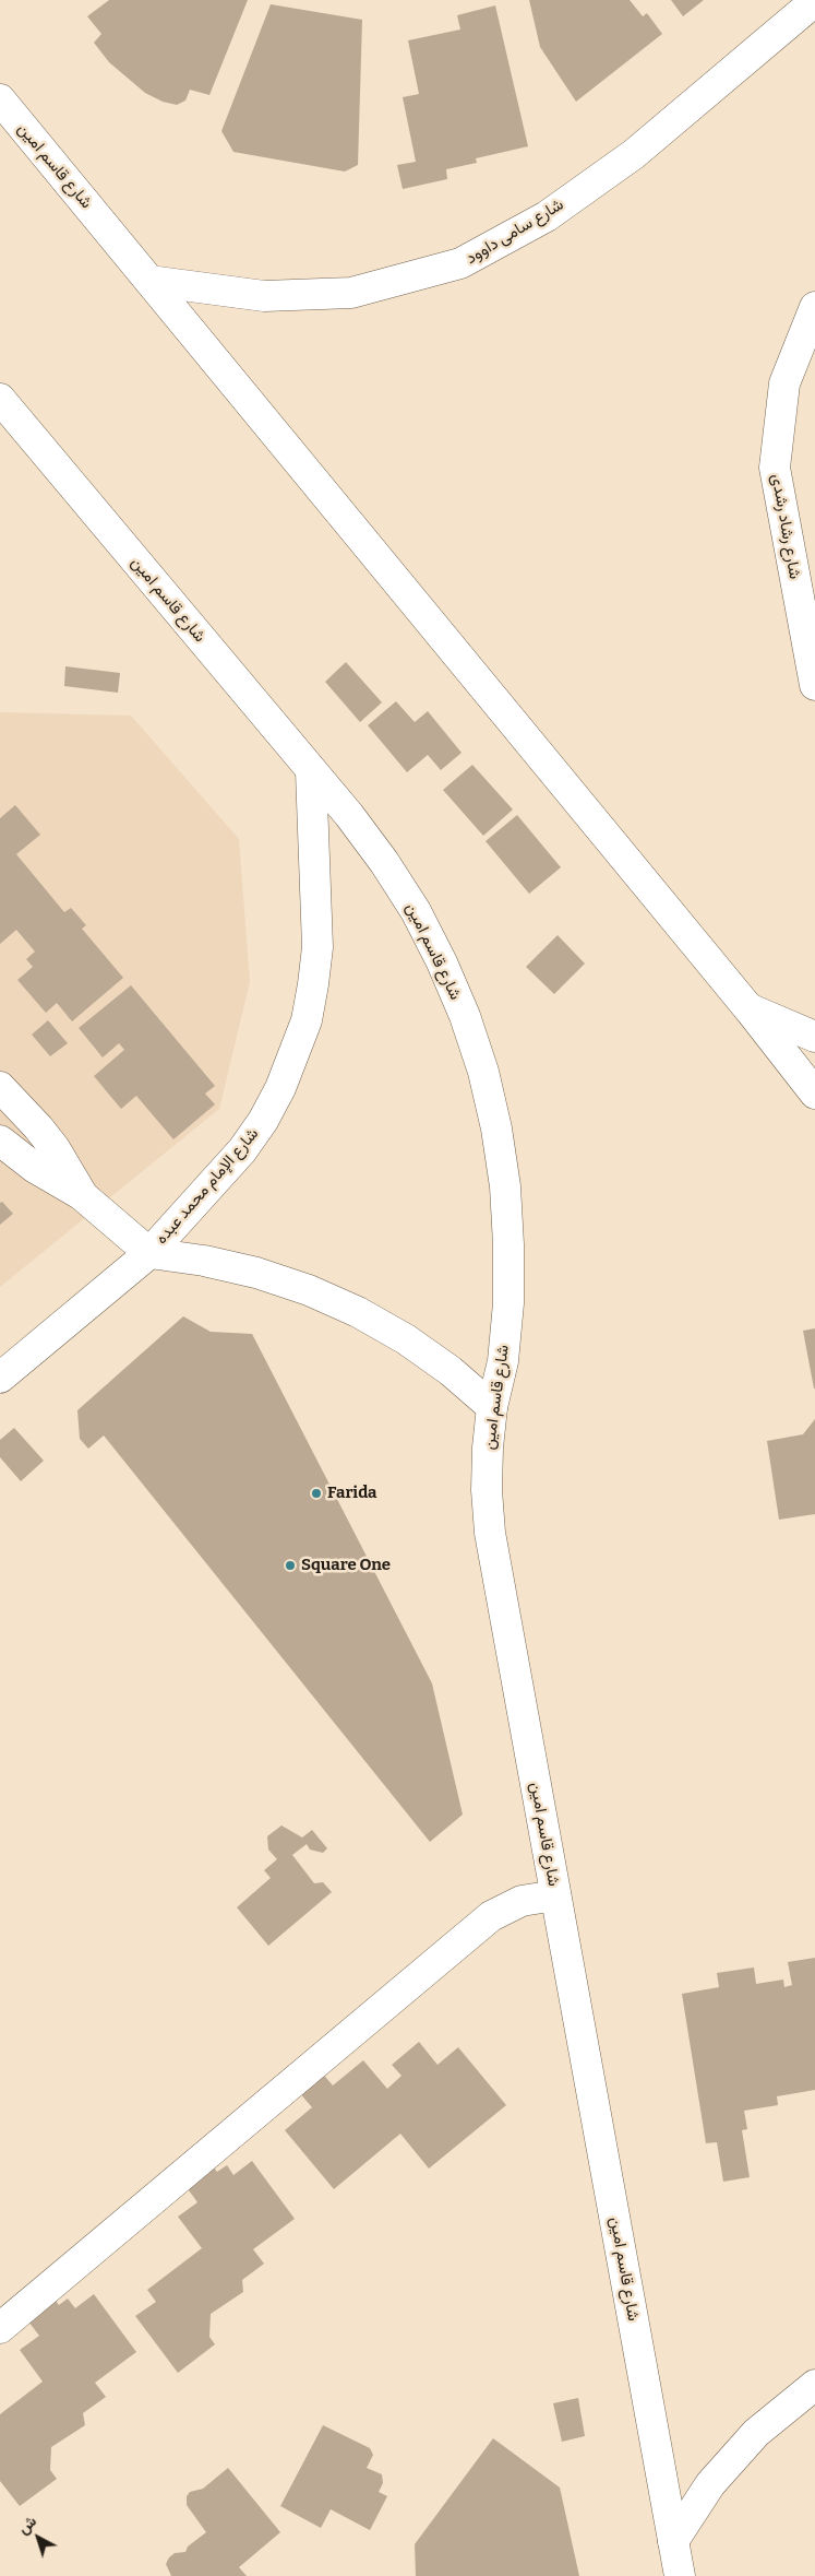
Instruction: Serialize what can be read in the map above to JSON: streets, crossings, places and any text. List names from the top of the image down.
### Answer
{
  "streets": {
    "main road": [
      "شارع قاسم امين",
      "شارع سامى داوود",
      "شارع رشاد رشدى",
      "شارع الإمام محمد عبده"
    ]
  },
  "crossings": [
    ["شارع قاسم امين", "شارع سامى داوود"],
    ["شارع قاسم امين", "شارع الإمام محمد عبده"]
  ],
  "places": ["Farida", "Square One"],
  "north": "top left"
}
